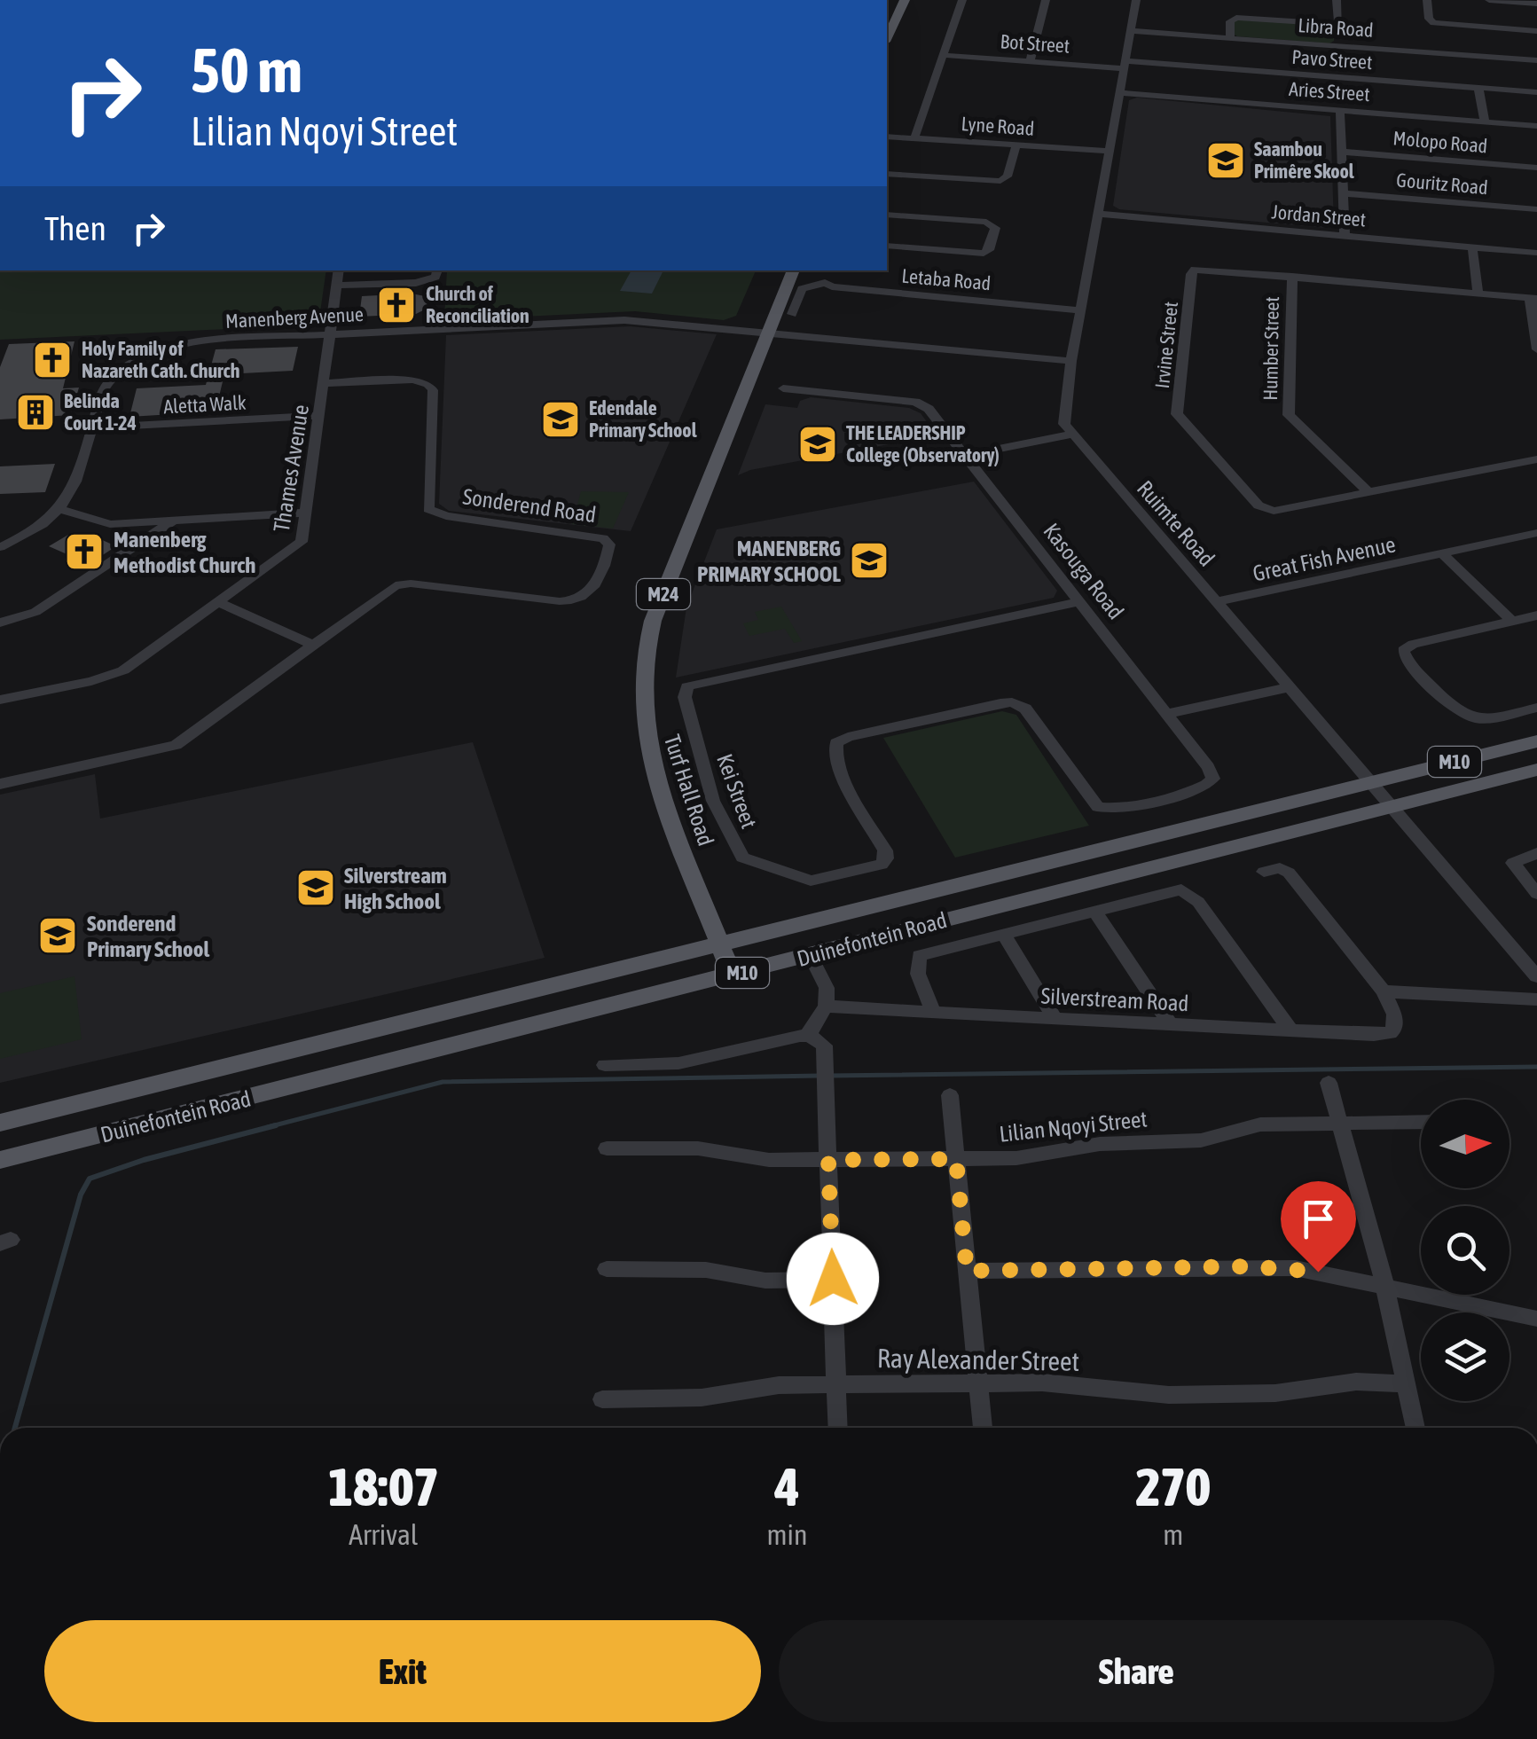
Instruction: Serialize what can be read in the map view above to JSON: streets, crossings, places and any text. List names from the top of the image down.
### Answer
{
  "streets": {
    "main road": [
      "M24",
      "M10",
      "Turf Hall Road",
      "Duinefontein Road"
    ],
    "street": [
      "Libra Road",
      "Bot Street",
      "Pavo Street",
      "Aries Street",
      "Lyne Road",
      "Molopo Road",
      "Gouritz Road",
      "Jordan Street",
      "Letaba Road",
      "Manenberg Avenue",
      "Irvine Street",
      "Humber Street",
      "Aletta Walk",
      "Thames Avenue",
      "Sonderend Road",
      "Ruimte Road",
      "Great Fish Avenue",
      "Kasouga Road",
      "Kei Street",
      "Silverstream Road",
      "Lilian Nqoyi Street",
      "Ray Alexander Street"
    ]
  },
  "crossings": [
    ["Bot Street", "Pavo Street"],
    ["Manenberg Avenue", "Aletta Walk"],
    ["Manenberg Avenue", "Thames Avenue"],
    ["Manenberg Avenue", "Turf Hall Road"],
    ["Irvine Street", "Humber Street"],
    ["Aletta Walk", "Thames Avenue"],
    ["Thames Avenue", "Sonderend Road"],
    ["Ruimte Road", "Great Fish Avenue"],
    ["Ruimte Road", "Duinefontein Road"],
    ["Kasouga Road", "Kei Street"],
    ["Turf Hall Road", "Duinefontein Road"]
  ],
  "places": {
    "school or university": [
      "Saambou Primêre Skool",
      "Edendale Primary School",
      "THE LEADERSHIP College (Observatory)",
      "MANENBERG PRIMARY SCHOOL",
      "Silverstream High School",
      "Sonderend Primary School"
    ],
    "church": ["Church of Reconciliation", "Holy Family of Nazareth Cath. Church", "Manenberg Methodist Church"],
    "building": ["Belinda Court 1-24"]
  },
  "north": "right",
  "page": {
    "turn": ["50 m", "Lilian Nqoyi Street"],
    "then": "Then",
    "eta": [
      "18:07",
      "Arrival",
      "4",
      "min",
      "270",
      "m"
    ],
    "buttons": ["Exit", "Share"]
  }
}
